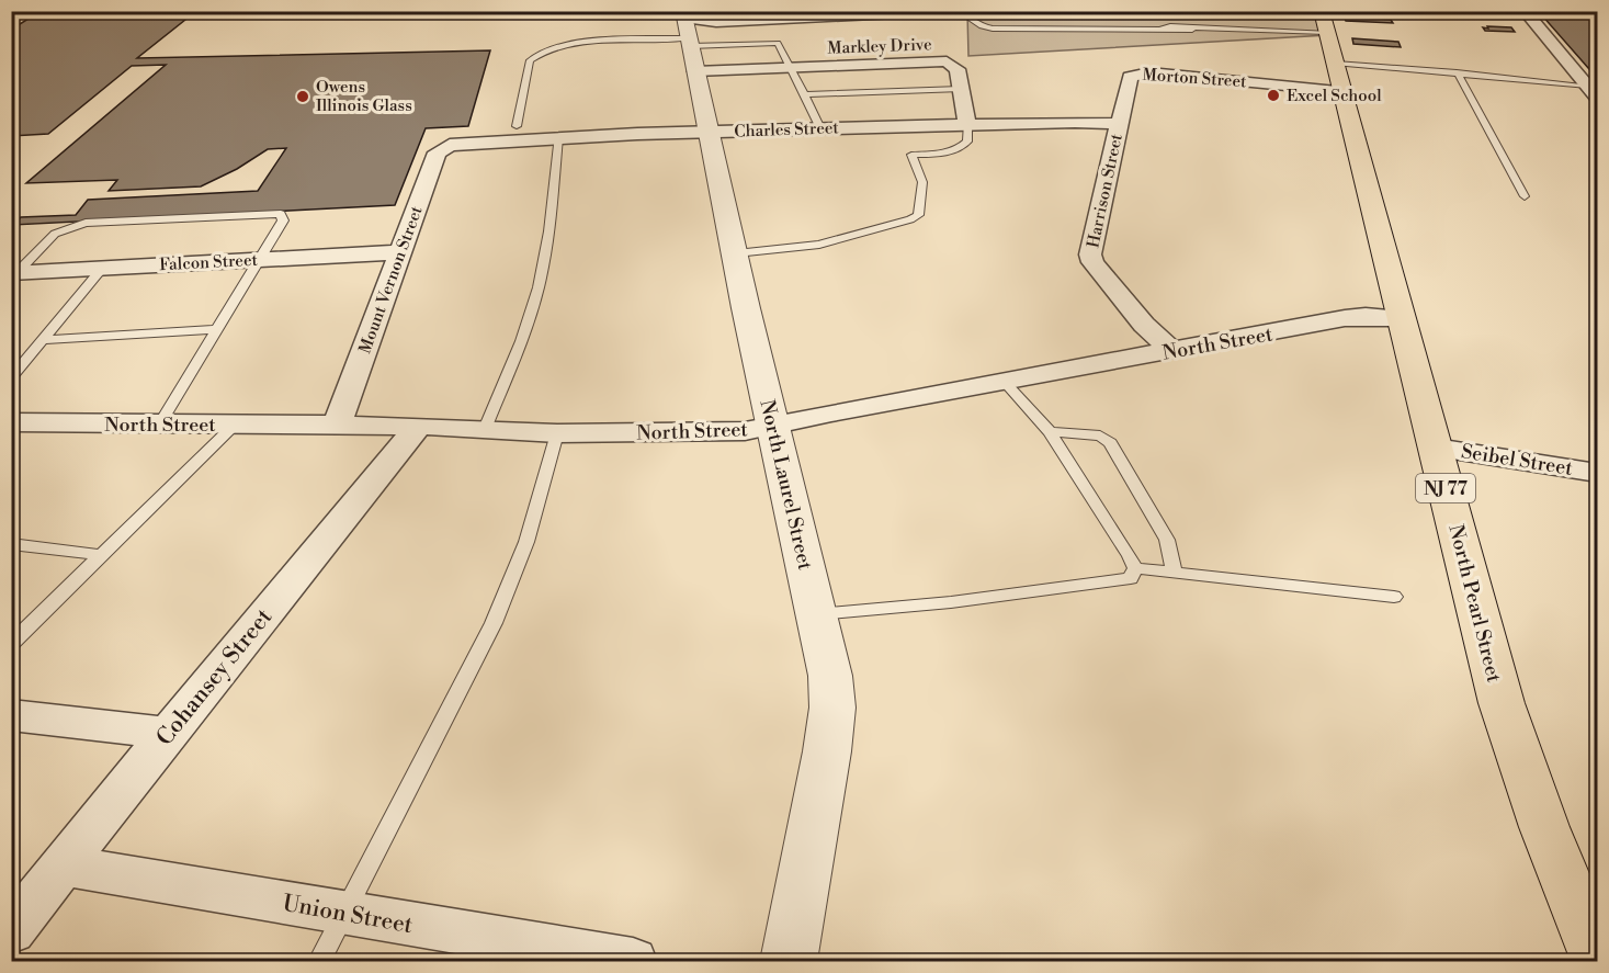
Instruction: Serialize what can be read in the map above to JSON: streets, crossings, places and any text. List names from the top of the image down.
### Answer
{
  "streets": {
    "main road": ["NJ 77", "North Pearl Street"],
    "street": [
      "Markley Drive",
      "Morton Street",
      "Charles Street",
      "Harrison Street",
      "Falcon Street",
      "Mount Vernon Street",
      "North Street",
      "Seibel Street",
      "North Laurel Street",
      "Cohansey Street",
      "Union Street"
    ]
  },
  "crossings": [
    ["Markley Drive", "Charles Street"],
    ["Markley Drive", "North Laurel Street"],
    ["Morton Street", "Harrison Street"],
    ["Morton Street", "North Pearl Street"],
    ["Charles Street", "Harrison Street"],
    ["Charles Street", "Mount Vernon Street"],
    ["Charles Street", "North Laurel Street"],
    ["Harrison Street", "North Street"],
    ["Falcon Street", "Mount Vernon Street"],
    ["Mount Vernon Street", "North Street"],
    ["North Street", "North Laurel Street"],
    ["North Street", "North Pearl Street"],
    ["North Street", "Cohansey Street"],
    ["Seibel Street", "North Pearl Street"],
    ["Cohansey Street", "Union Street"]
  ],
  "places": ["Excel School", "Owens Illinois Glass"]
}
